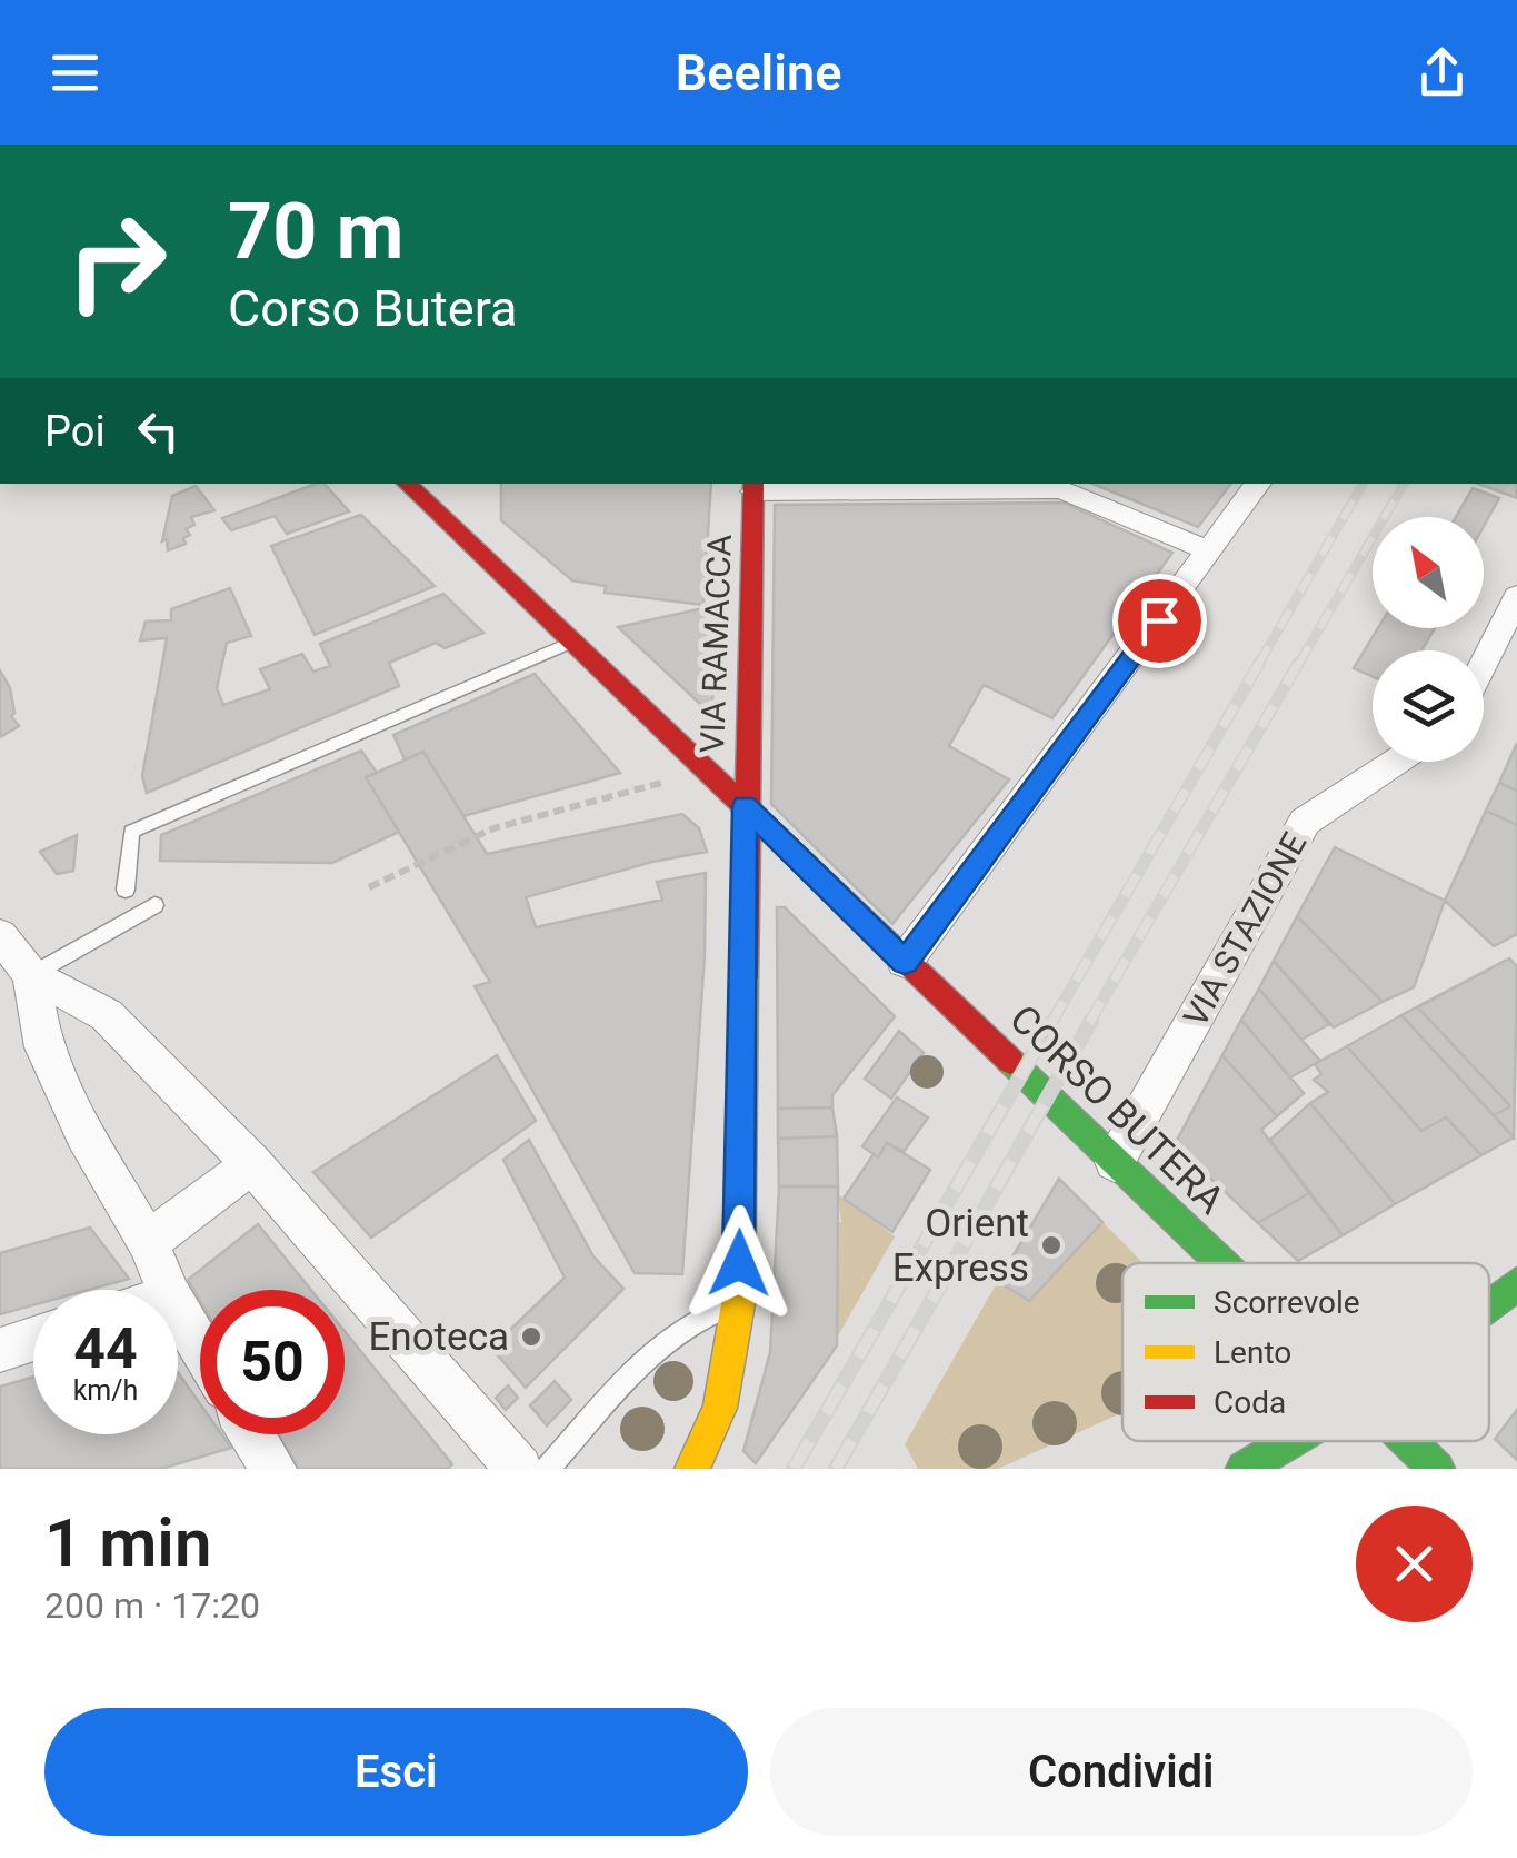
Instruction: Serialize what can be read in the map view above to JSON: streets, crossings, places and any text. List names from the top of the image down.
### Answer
{
  "streets": {
    "street": ["VIA RAMACCA", "VIA STAZIONE", "CORSO BUTERA"]
  },
  "crossings": [
    ["VIA RAMACCA", "CORSO BUTERA"],
    ["VIA STAZIONE", "CORSO BUTERA"]
  ],
  "places": ["Orient Express", "Enoteca"],
  "legend": ["Scorrevole", "Lento", "Coda"],
  "north": "top left",
  "page": {
    "header": "Beeline",
    "turn": ["70 m", "Corso Butera"],
    "then": "Poi",
    "speed": "44 km/h",
    "limit": "50",
    "heading": ["1 min", "200 m · 17:20"],
    "buttons": ["Esci", "Condividi"]
  }
}
